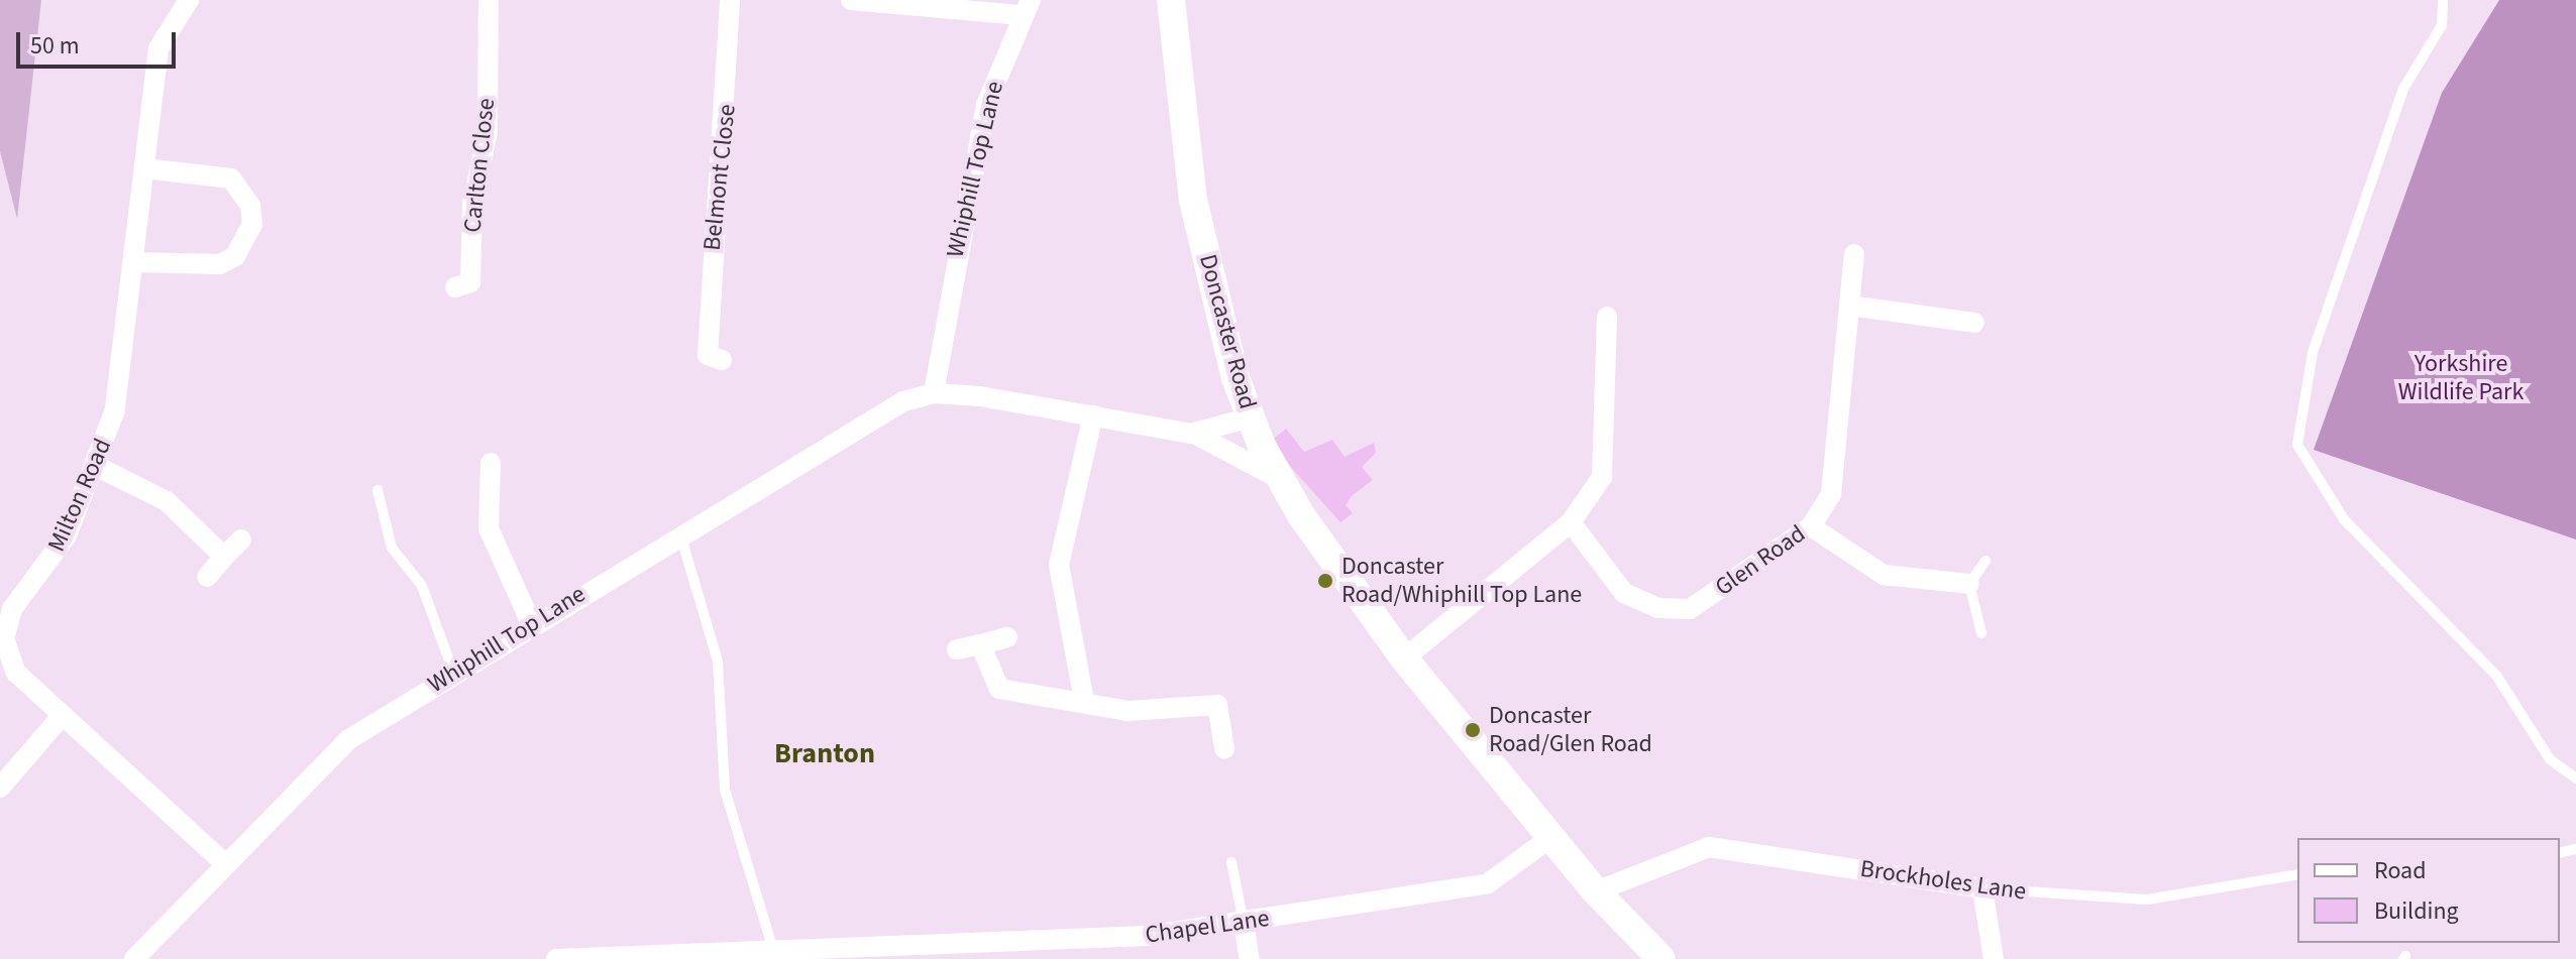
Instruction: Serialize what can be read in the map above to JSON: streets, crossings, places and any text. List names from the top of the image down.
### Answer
{
  "streets": {
    "main road": ["Doncaster Road"],
    "street": [
      "Carlton Close",
      "Whiphill Top Lane",
      "Belmont Close",
      "Milton Road",
      "Glen Road",
      "Brockholes Lane",
      "Chapel Lane"
    ]
  },
  "crossings": [
    ["Whiphill Top Lane", "Doncaster Road"],
    ["Whiphill Top Lane", "Milton Road"],
    ["Doncaster Road", "Brockholes Lane"],
    ["Doncaster Road", "Chapel Lane"]
  ],
  "districts": ["Branton"],
  "parks": ["Yorkshire Wildlife Park"],
  "places": ["Doncaster Road/Whiphill Top Lane", "Doncaster Road/Glen Road"],
  "legend": ["Road", "Building"],
  "scale_bar": "50 m"
}
